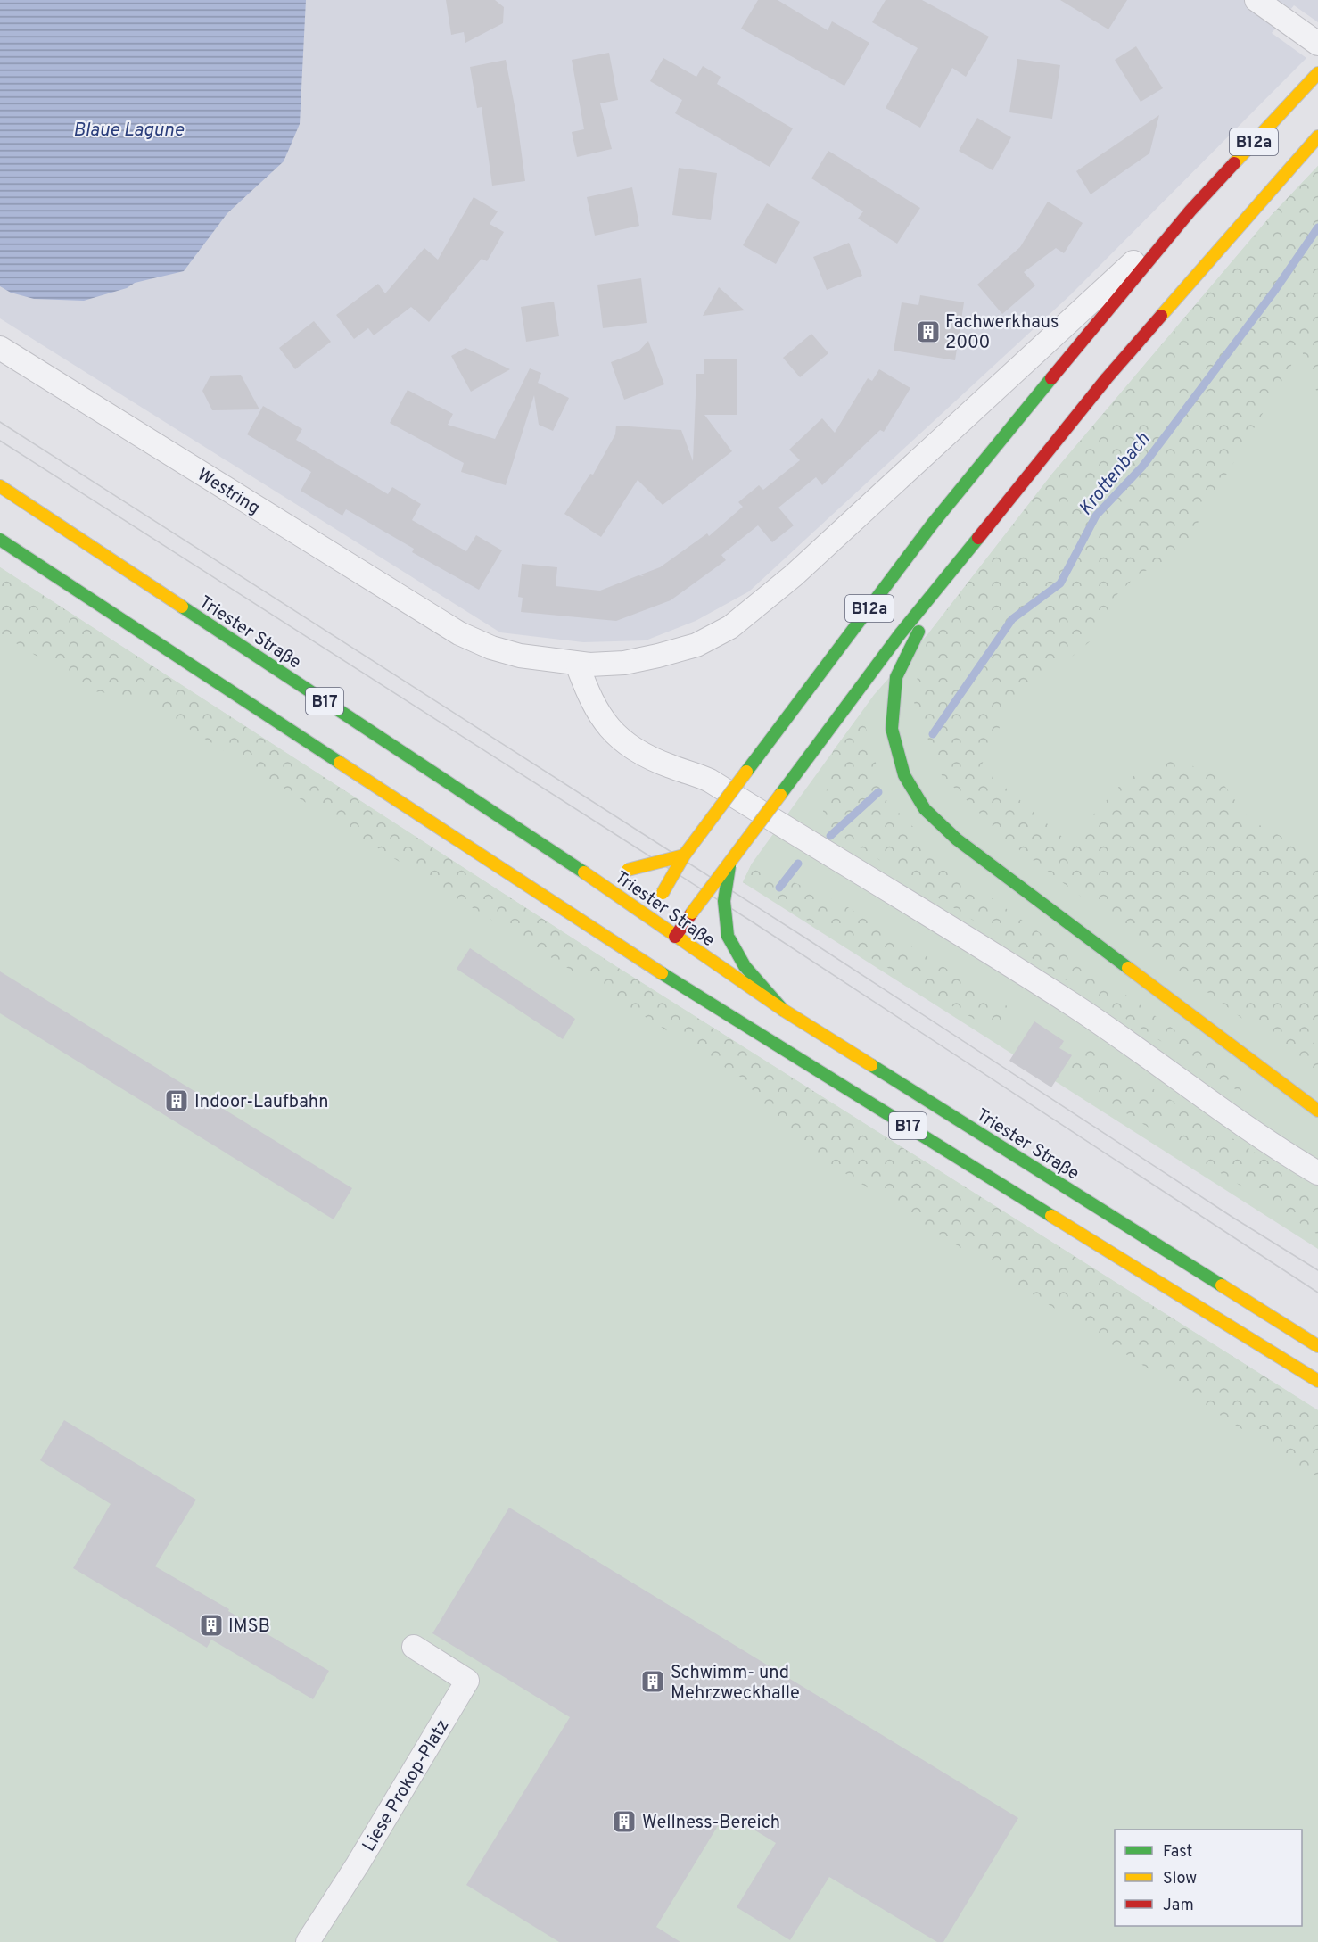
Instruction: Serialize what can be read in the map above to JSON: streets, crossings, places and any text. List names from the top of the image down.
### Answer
{
  "streets": {
    "main road": ["B12a", "Triester Straße", "B17"],
    "street": ["Westring", "Liese Prokop-Platz"]
  },
  "crossings": [
    ["B12a", "Westring"],
    ["B12a", "Triester Straße"]
  ],
  "water": ["Blaue Lagune", "Krottenbach"],
  "places": {
    "building": [
      "Fachwerkhaus 2000",
      "Indoor-Laufbahn",
      "IMSB",
      "Schwimm- und Mehrzweckhalle",
      "Wellness-Bereich"
    ]
  },
  "legend": ["Fast", "Slow", "Jam"]
}
